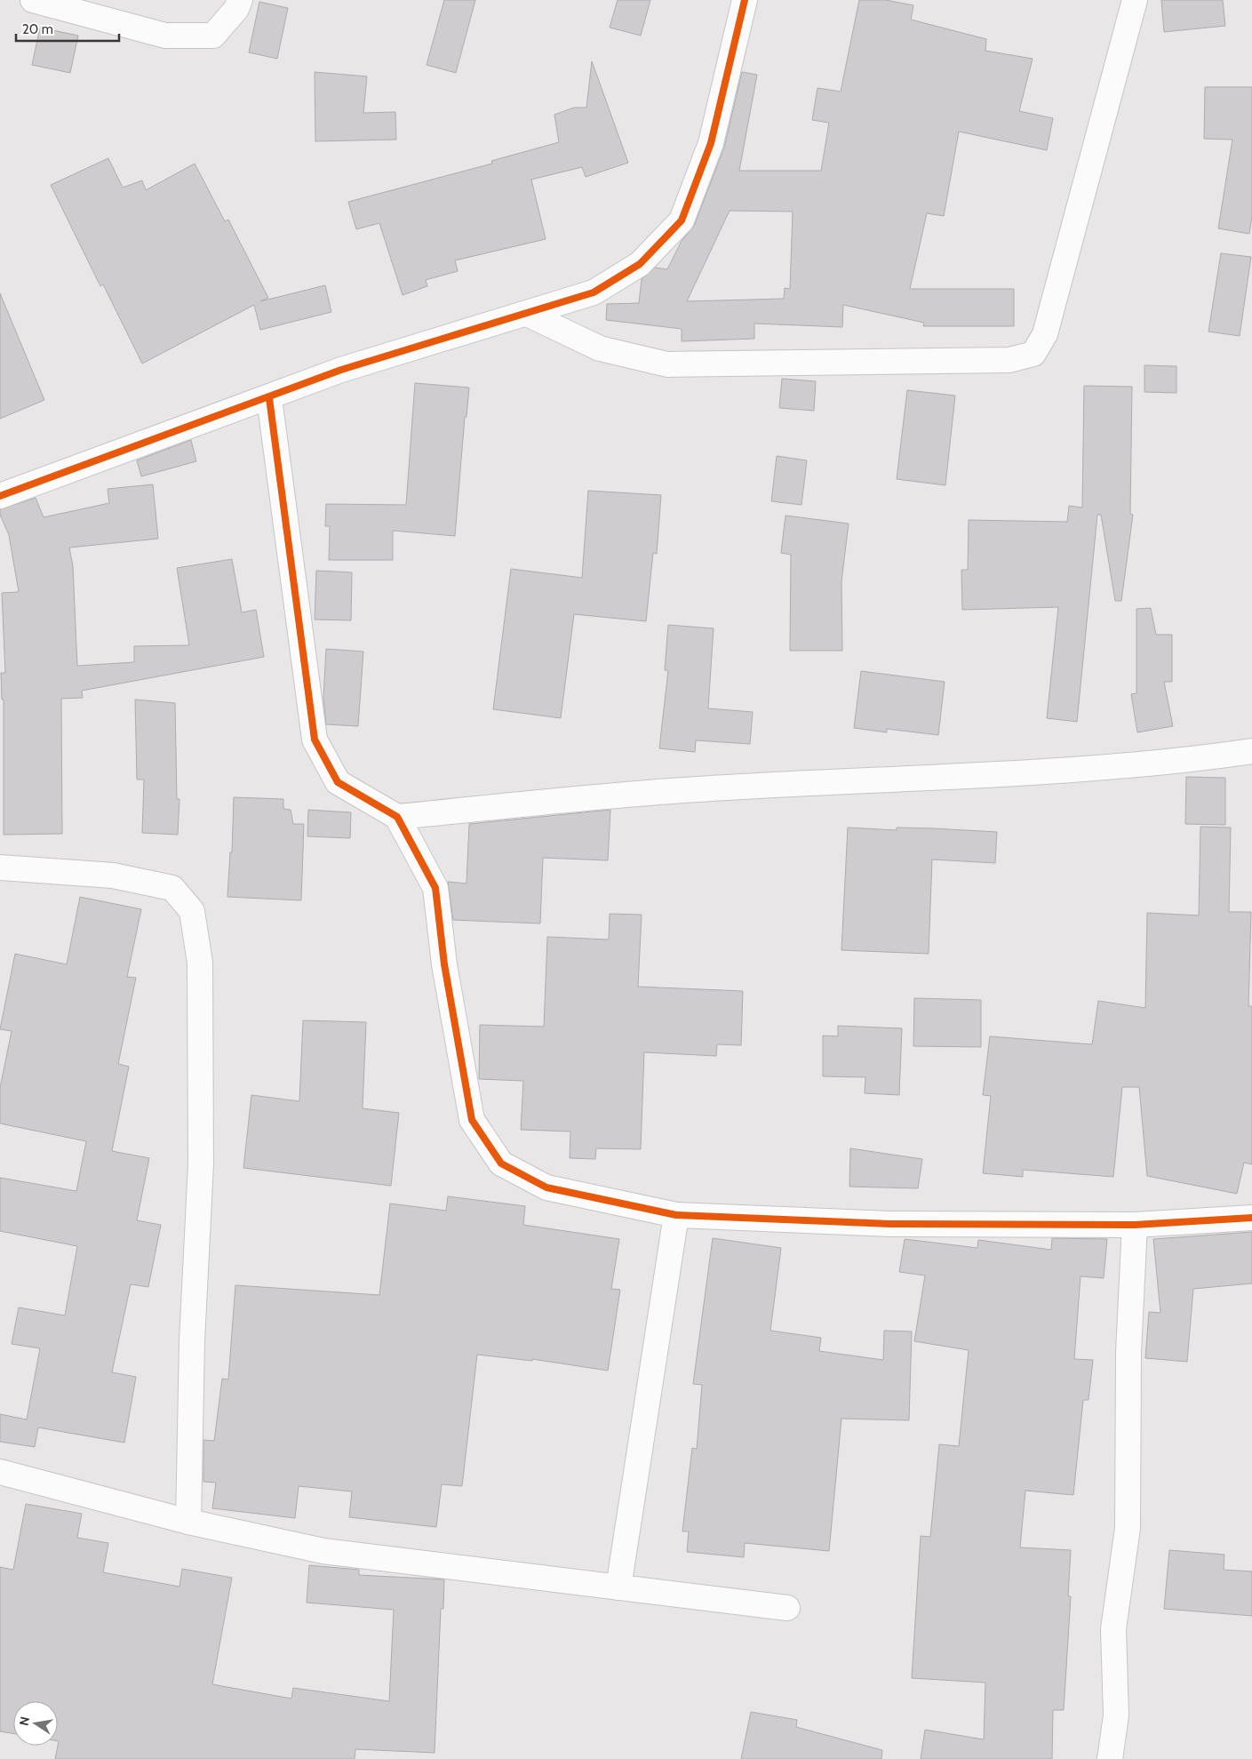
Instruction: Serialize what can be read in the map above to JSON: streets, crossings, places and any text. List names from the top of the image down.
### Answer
{
  "scale_bar": "20 m",
  "north": "left"
}
